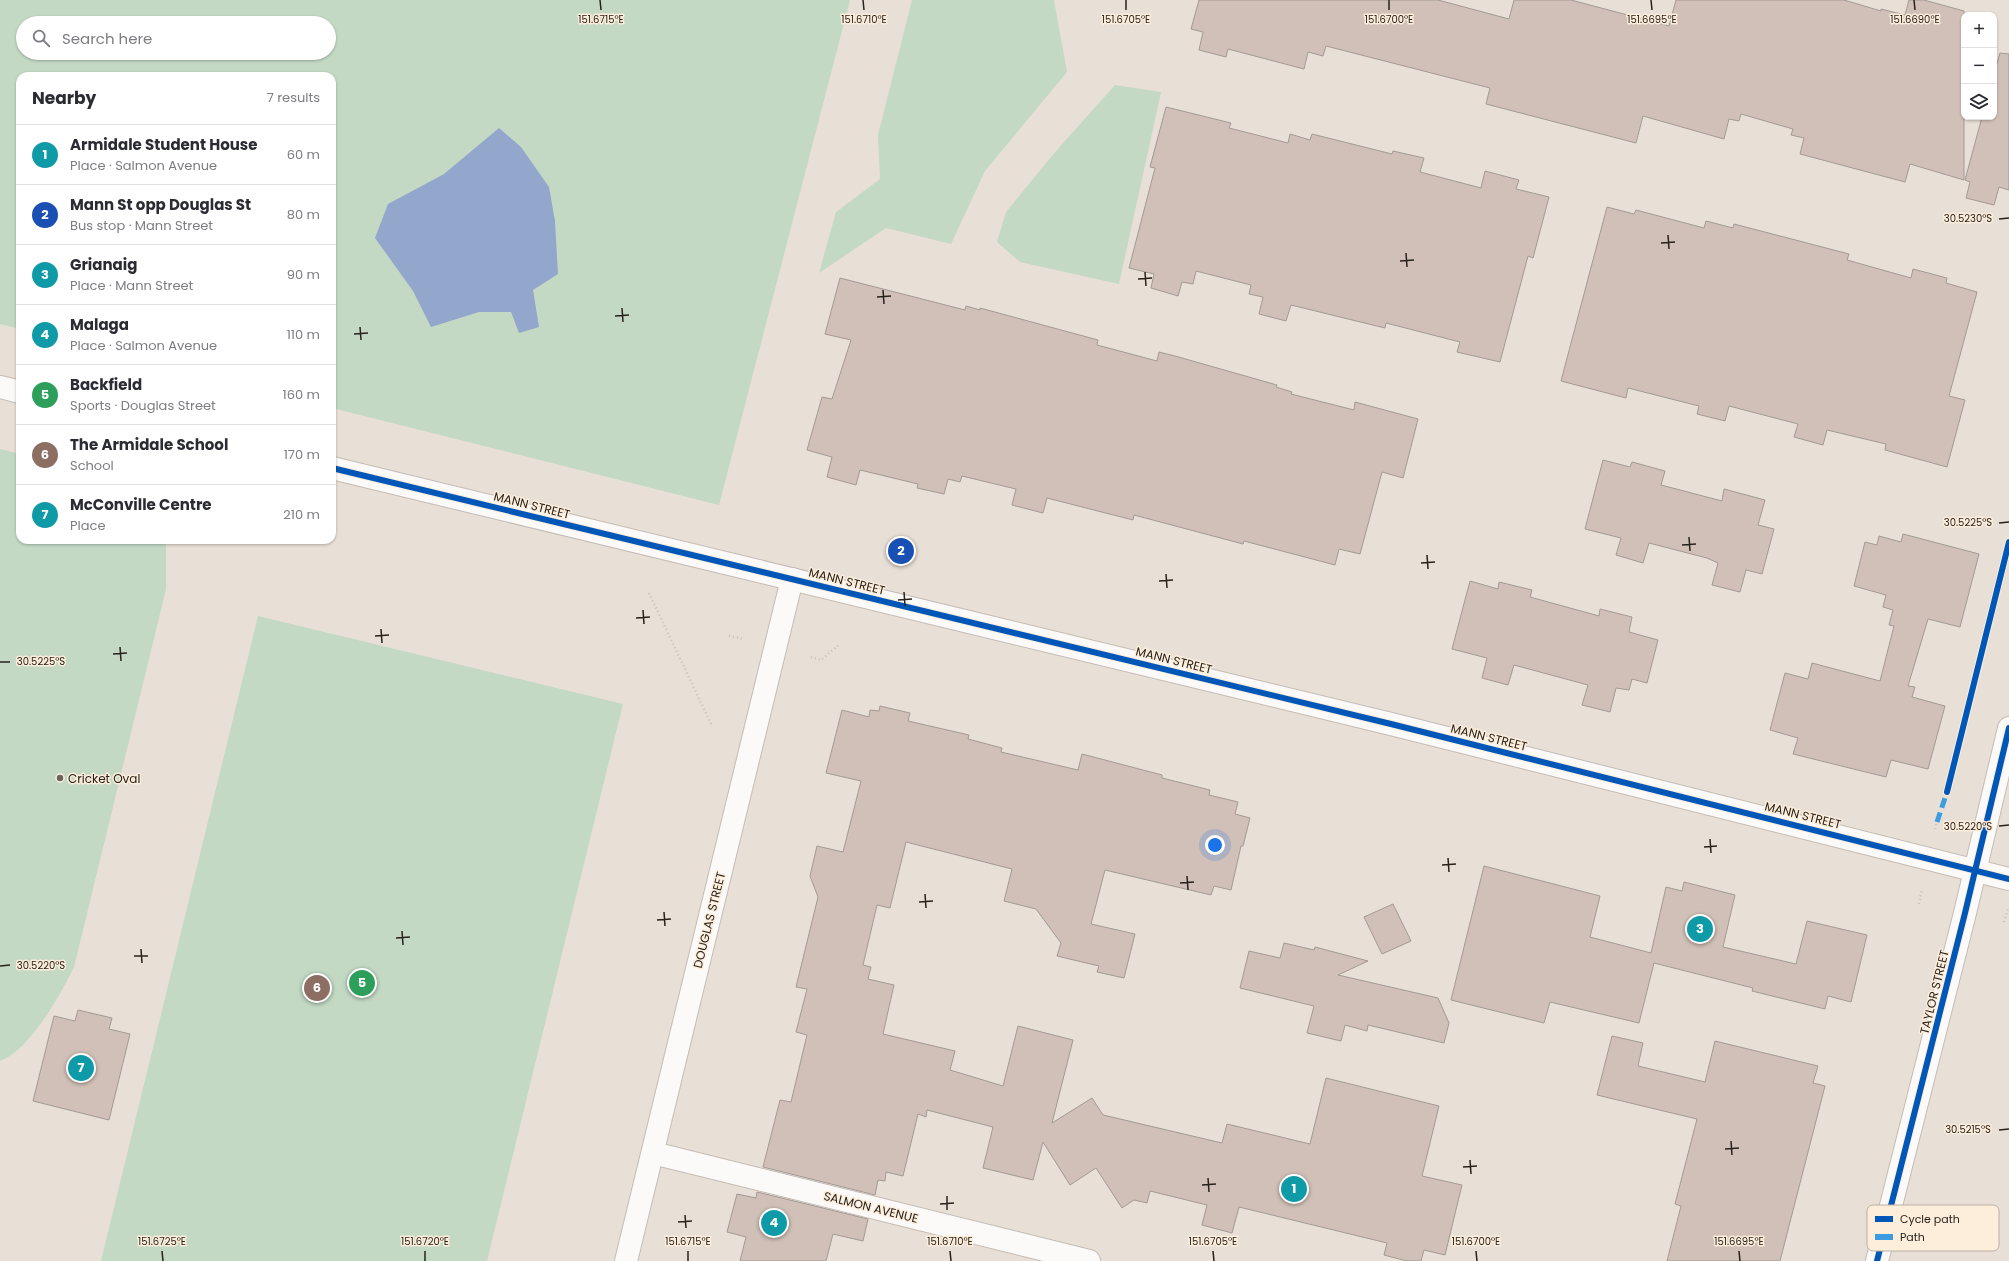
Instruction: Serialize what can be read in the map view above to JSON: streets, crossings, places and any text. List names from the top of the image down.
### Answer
{
  "streets": {
    "street": [
      "MANN STREET",
      "DOUGLAS STREET",
      "TAYLOR STREET",
      "SALMON AVENUE"
    ]
  },
  "crossings": [
    ["MANN STREET", "DOUGLAS STREET"],
    ["MANN STREET", "TAYLOR STREET"],
    ["DOUGLAS STREET", "SALMON AVENUE"]
  ],
  "places": ["Cricket Oval"],
  "legend": ["Cycle path", "Path"],
  "page": {
    "map_buttons": ["+", "−"],
    "search": "Search here",
    "heading": ["Nearby", "7 results"],
    "list": [
      {
        "mark": "1",
        "name": "Armidale Student House",
        "note": "Place · Salmon Avenue",
        "value": "60 m"
      },
      {
        "mark": "2",
        "name": "Mann St opp Douglas St",
        "note": "Bus stop · Mann Street",
        "value": "80 m"
      },
      {
        "mark": "3",
        "name": "Grianaig",
        "note": "Place · Mann Street",
        "value": "90 m"
      },
      {
        "mark": "4",
        "name": "Malaga",
        "note": "Place · Salmon Avenue",
        "value": "110 m"
      },
      {
        "mark": "5",
        "name": "Backfield",
        "note": "Sports · Douglas Street",
        "value": "160 m"
      },
      {
        "mark": "6",
        "name": "The Armidale School",
        "note": "School",
        "value": "170 m"
      },
      {
        "mark": "7",
        "name": "McConville Centre",
        "note": "Place",
        "value": "210 m"
      }
    ],
    "pins": [
      "2",
      "3",
      "5",
      "6",
      "7",
      "1",
      "4"
    ]
  },
  "coordinates": [
    "151.6715°E",
    "151.6710°E",
    "151.6705°E",
    "151.6700°E",
    "151.6695°E",
    "151.6690°E",
    "30.5230°S",
    "30.5225°S",
    "30.5220°S",
    "30.5215°S",
    "151.6725°E",
    "151.6720°E"
  ]
}
